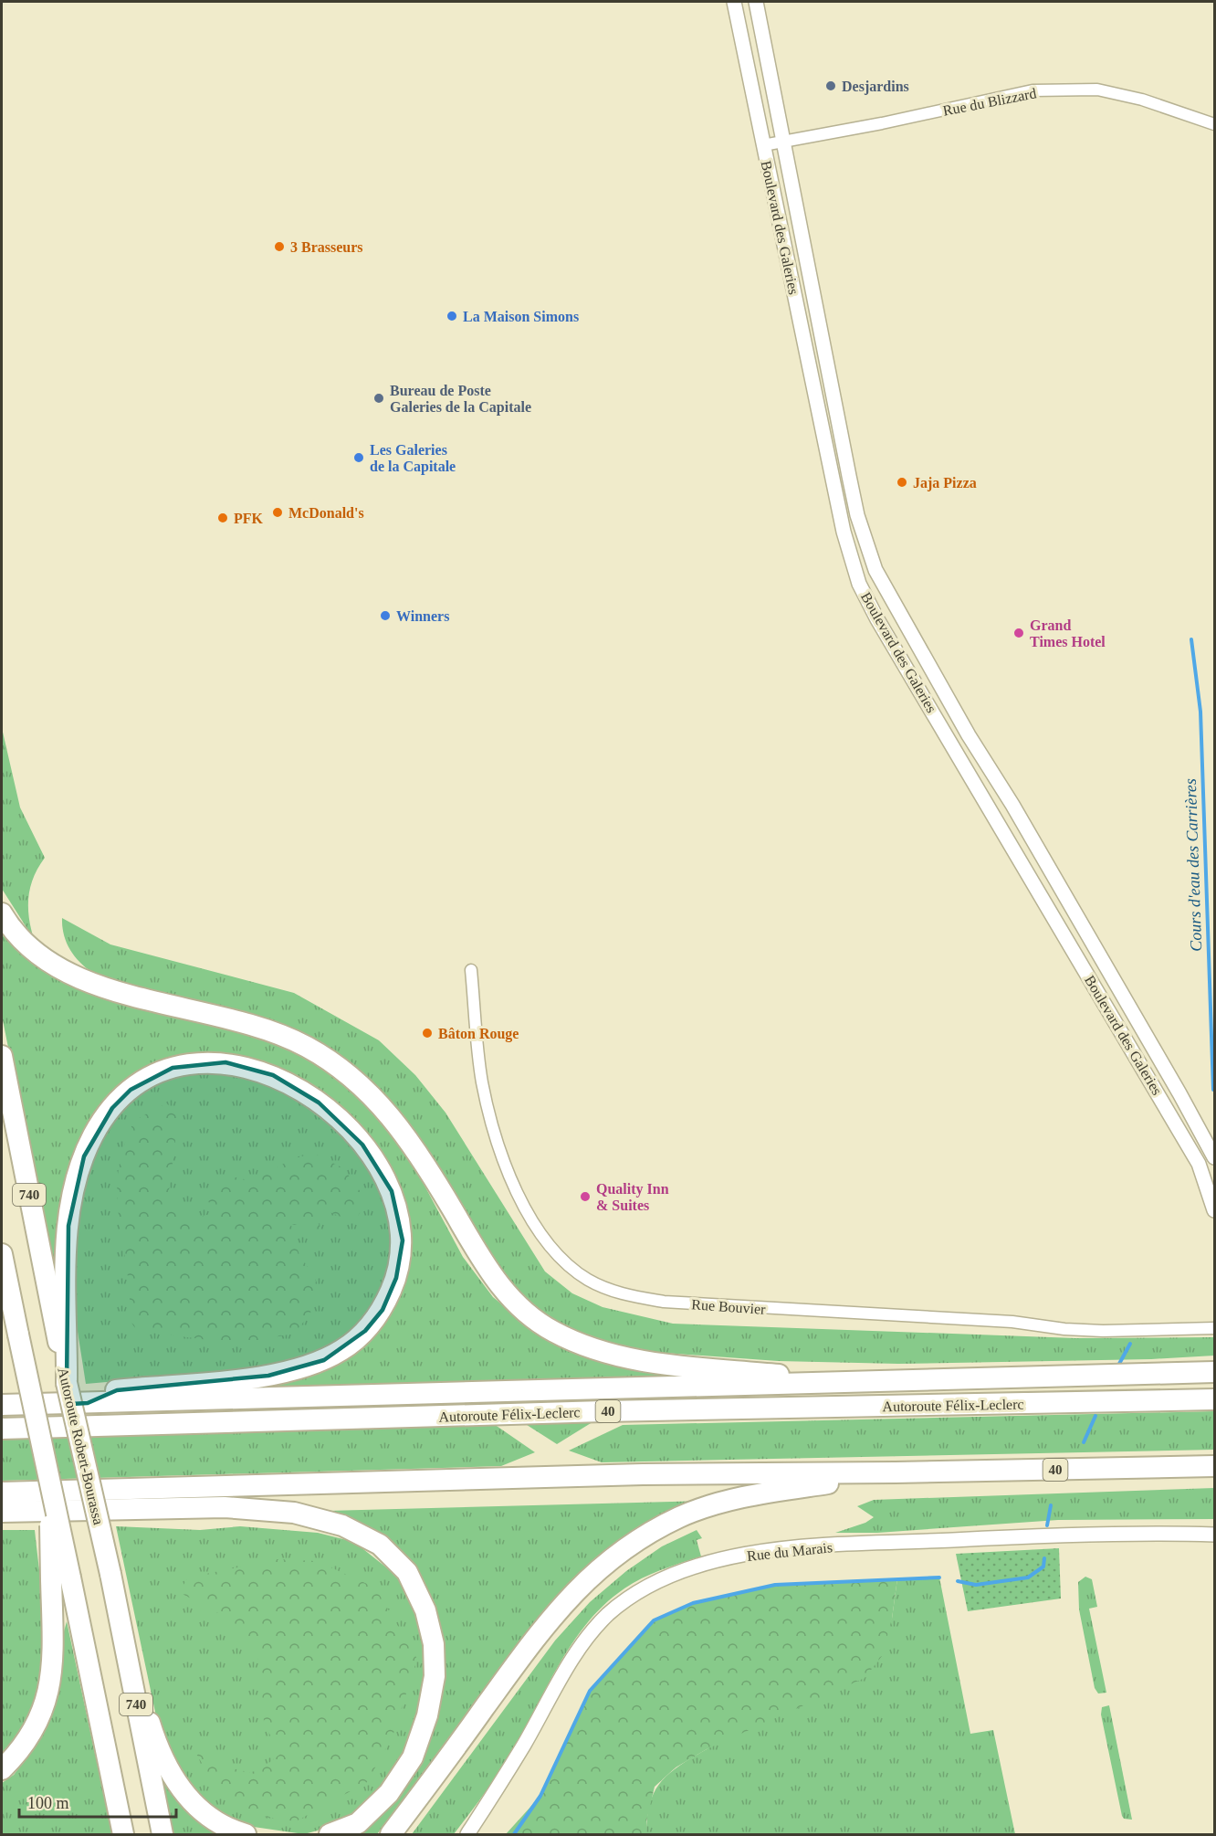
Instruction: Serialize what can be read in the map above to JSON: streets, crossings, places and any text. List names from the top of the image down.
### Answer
{
  "streets": {
    "highway": [
      "740",
      "Autoroute Félix-Leclerc",
      "40",
      "Autoroute Robert-Bourassa"
    ],
    "street": [
      "Rue du Blizzard",
      "Boulevard des Galeries",
      "Rue Bouvier",
      "Rue du Marais"
    ]
  },
  "crossings": [
    ["Rue du Blizzard", "Boulevard des Galeries"],
    ["740", "Autoroute Robert-Bourassa"]
  ],
  "water": ["Cours d'eau des Carrières"],
  "places": [
    "Desjardins",
    "3 Brasseurs",
    "La Maison Simons",
    "Bureau de Poste Galeries de la Capitale",
    "Les Galeries de la Capitale",
    "Jaja Pizza",
    "McDonald's",
    "PFK",
    "Winners",
    "Grand Times Hotel",
    "Bâton Rouge",
    "Quality Inn & Suites"
  ],
  "scale_bar": "100 m"
}
